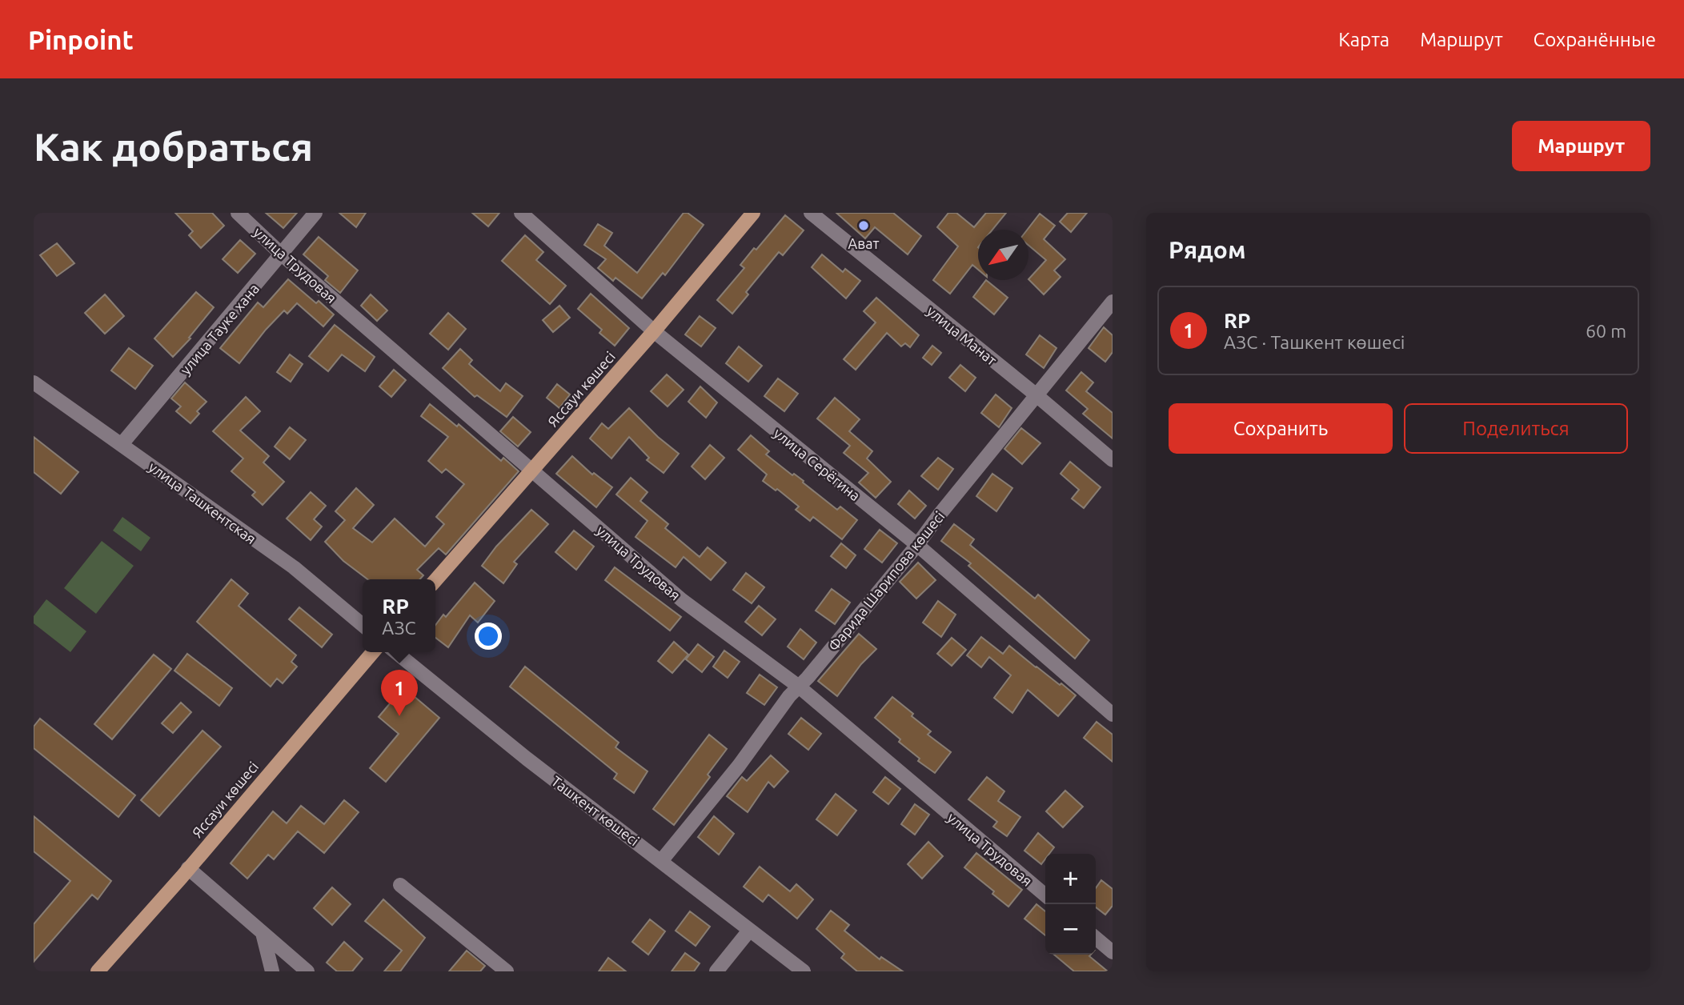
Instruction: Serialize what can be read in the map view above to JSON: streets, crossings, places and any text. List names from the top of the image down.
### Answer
{
  "streets": {
    "main road": ["Яссауи көшесі"],
    "street": [
      "улица Трудовая",
      "улица Тауке хана",
      "улица Манат",
      "улица Серёгина",
      "улица Ташкентская",
      "Фарида Шарипова көшесі",
      "Ташкент көшесі"
    ]
  },
  "crossings": [
    ["улица Трудовая", "улица Тауке хана"],
    ["улица Трудовая", "Яссауи көшесі"],
    ["улица Трудовая", "Фарида Шарипова көшесі"],
    ["улица Тауке хана", "улица Ташкентская"],
    ["улица Манат", "Фарида Шарипова көшесі"],
    ["Яссауи көшесі", "улица Серёгина"],
    ["улица Серёгина", "Фарида Шарипова көшесі"],
    ["Фарида Шарипова көшесі", "Ташкент көшесі"]
  ],
  "places": ["Ават"],
  "north": "bottom left",
  "page": {
    "header": "Pinpoint",
    "nav": ["Карта", "Маршрут", "Сохранённые"],
    "buttons": [
      "Маршрут",
      ["Сохранить", "Поделиться"]
    ],
    "title": "Как добраться",
    "heading": "Рядом",
    "list": [
      {
        "mark": "1",
        "name": "RP",
        "note": "АЗС · Ташкент көшесі",
        "value": "60 m"
      }
    ],
    "popup": ["RP", "АЗС"],
    "pins": "1",
    "map_buttons": ["+", "−"]
  }
}
